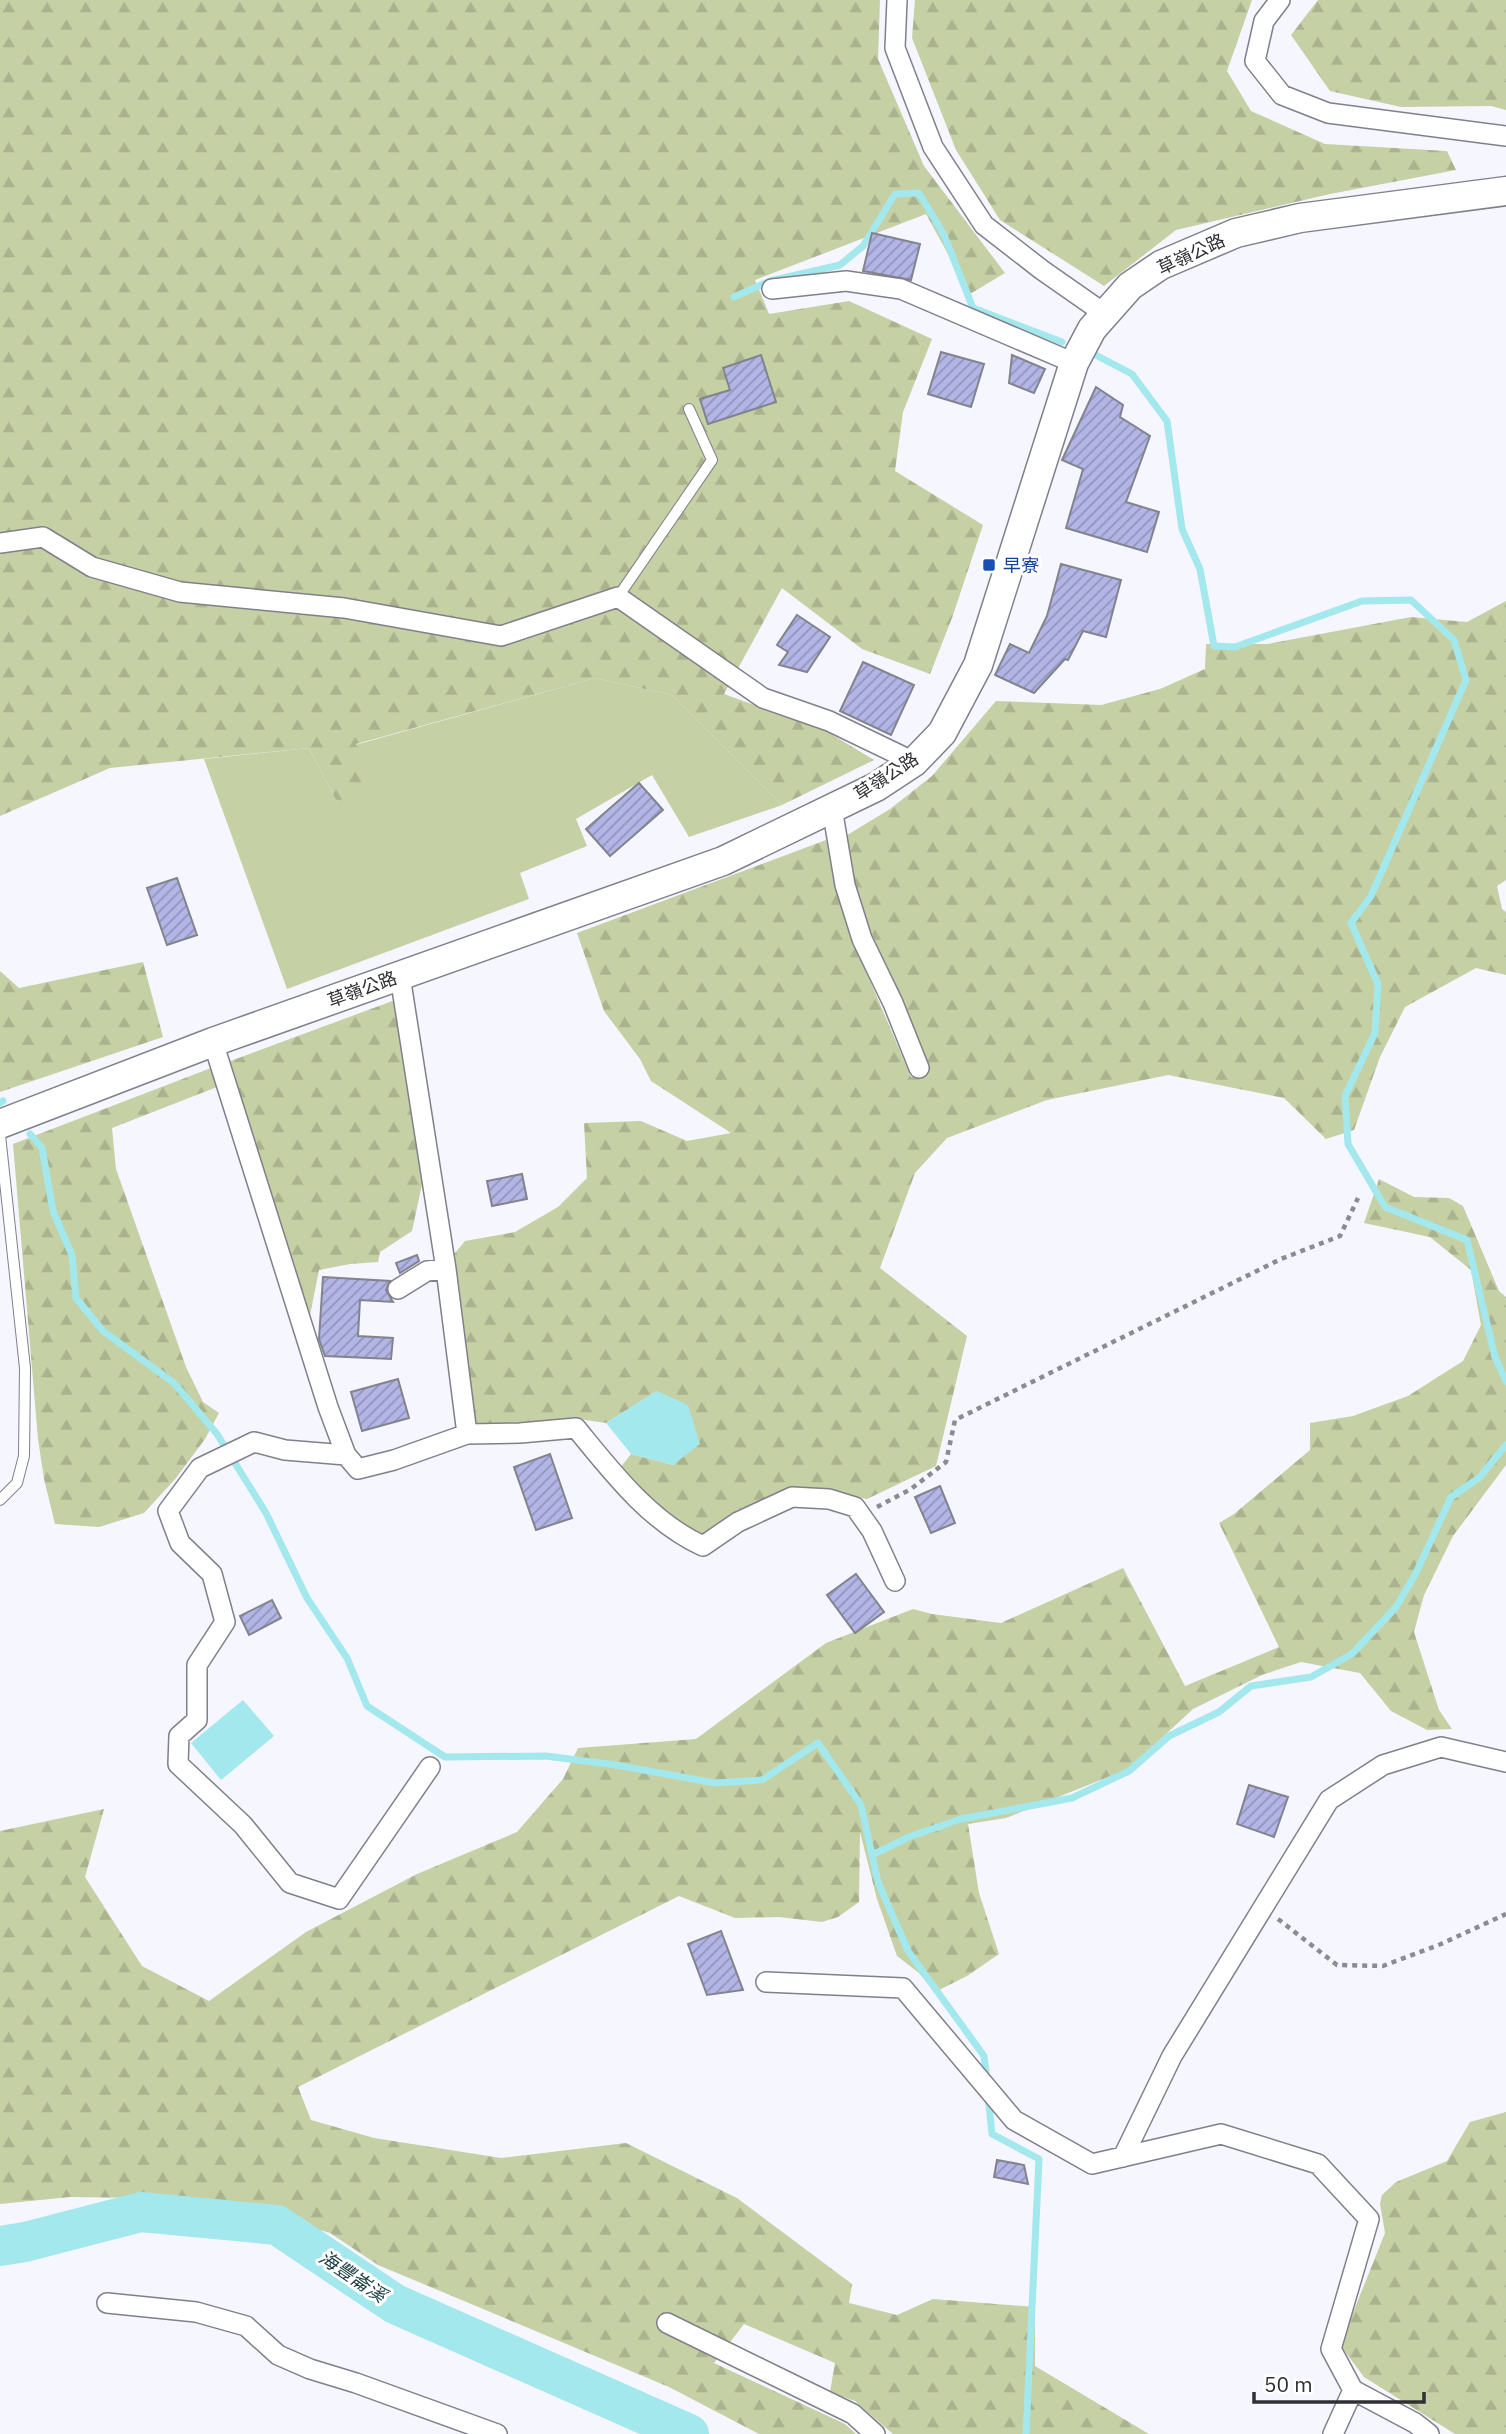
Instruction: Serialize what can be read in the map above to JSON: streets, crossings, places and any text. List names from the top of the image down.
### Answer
{
  "streets": {
    "main road": ["草嶺公路"]
  },
  "water": ["海豐崙溪"],
  "places": {
    "transit": ["早寮"]
  },
  "scale_bar": "50 m"
}
